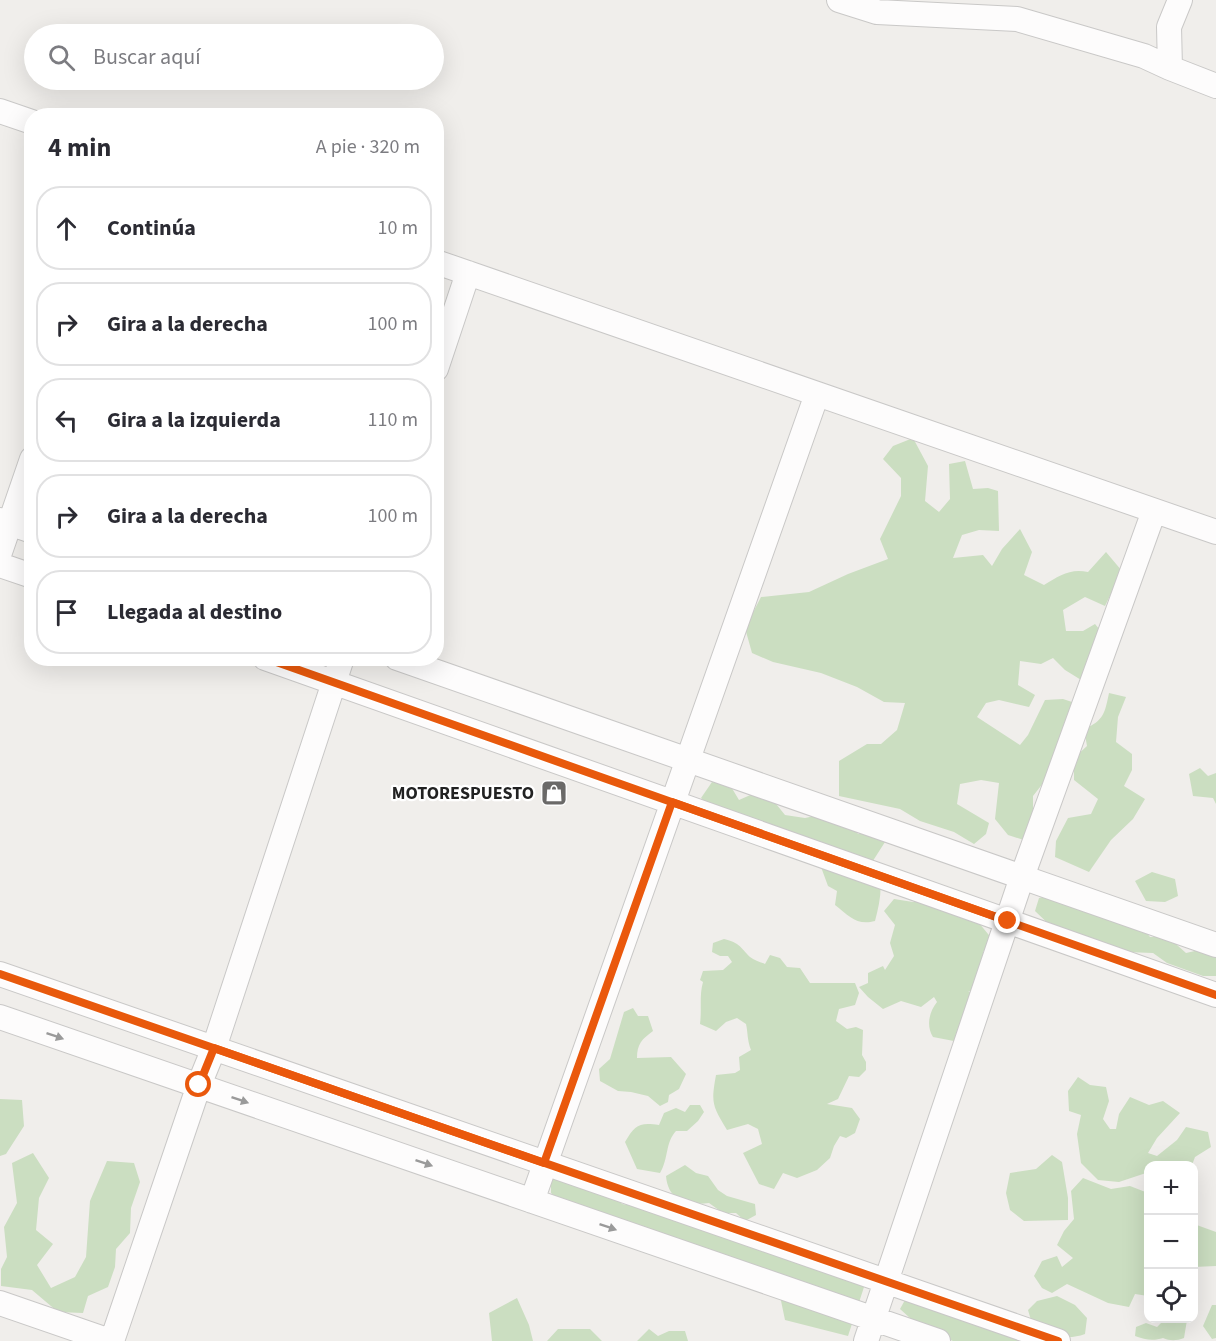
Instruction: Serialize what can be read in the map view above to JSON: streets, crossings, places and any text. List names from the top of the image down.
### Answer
{
  "places": {
    "shop": ["MOTORESPUESTO"]
  },
  "page": {
    "search": "Buscar aquí",
    "heading": ["4 min", "A pie · 320 m"],
    "list": [
      ["Continúa", "10 m"],
      ["Gira a la derecha", "100 m"],
      ["Gira a la izquierda", "110 m"],
      ["Gira a la derecha", "100 m"],
      "Llegada al destino"
    ],
    "map_buttons": ["+", "−"]
  }
}
